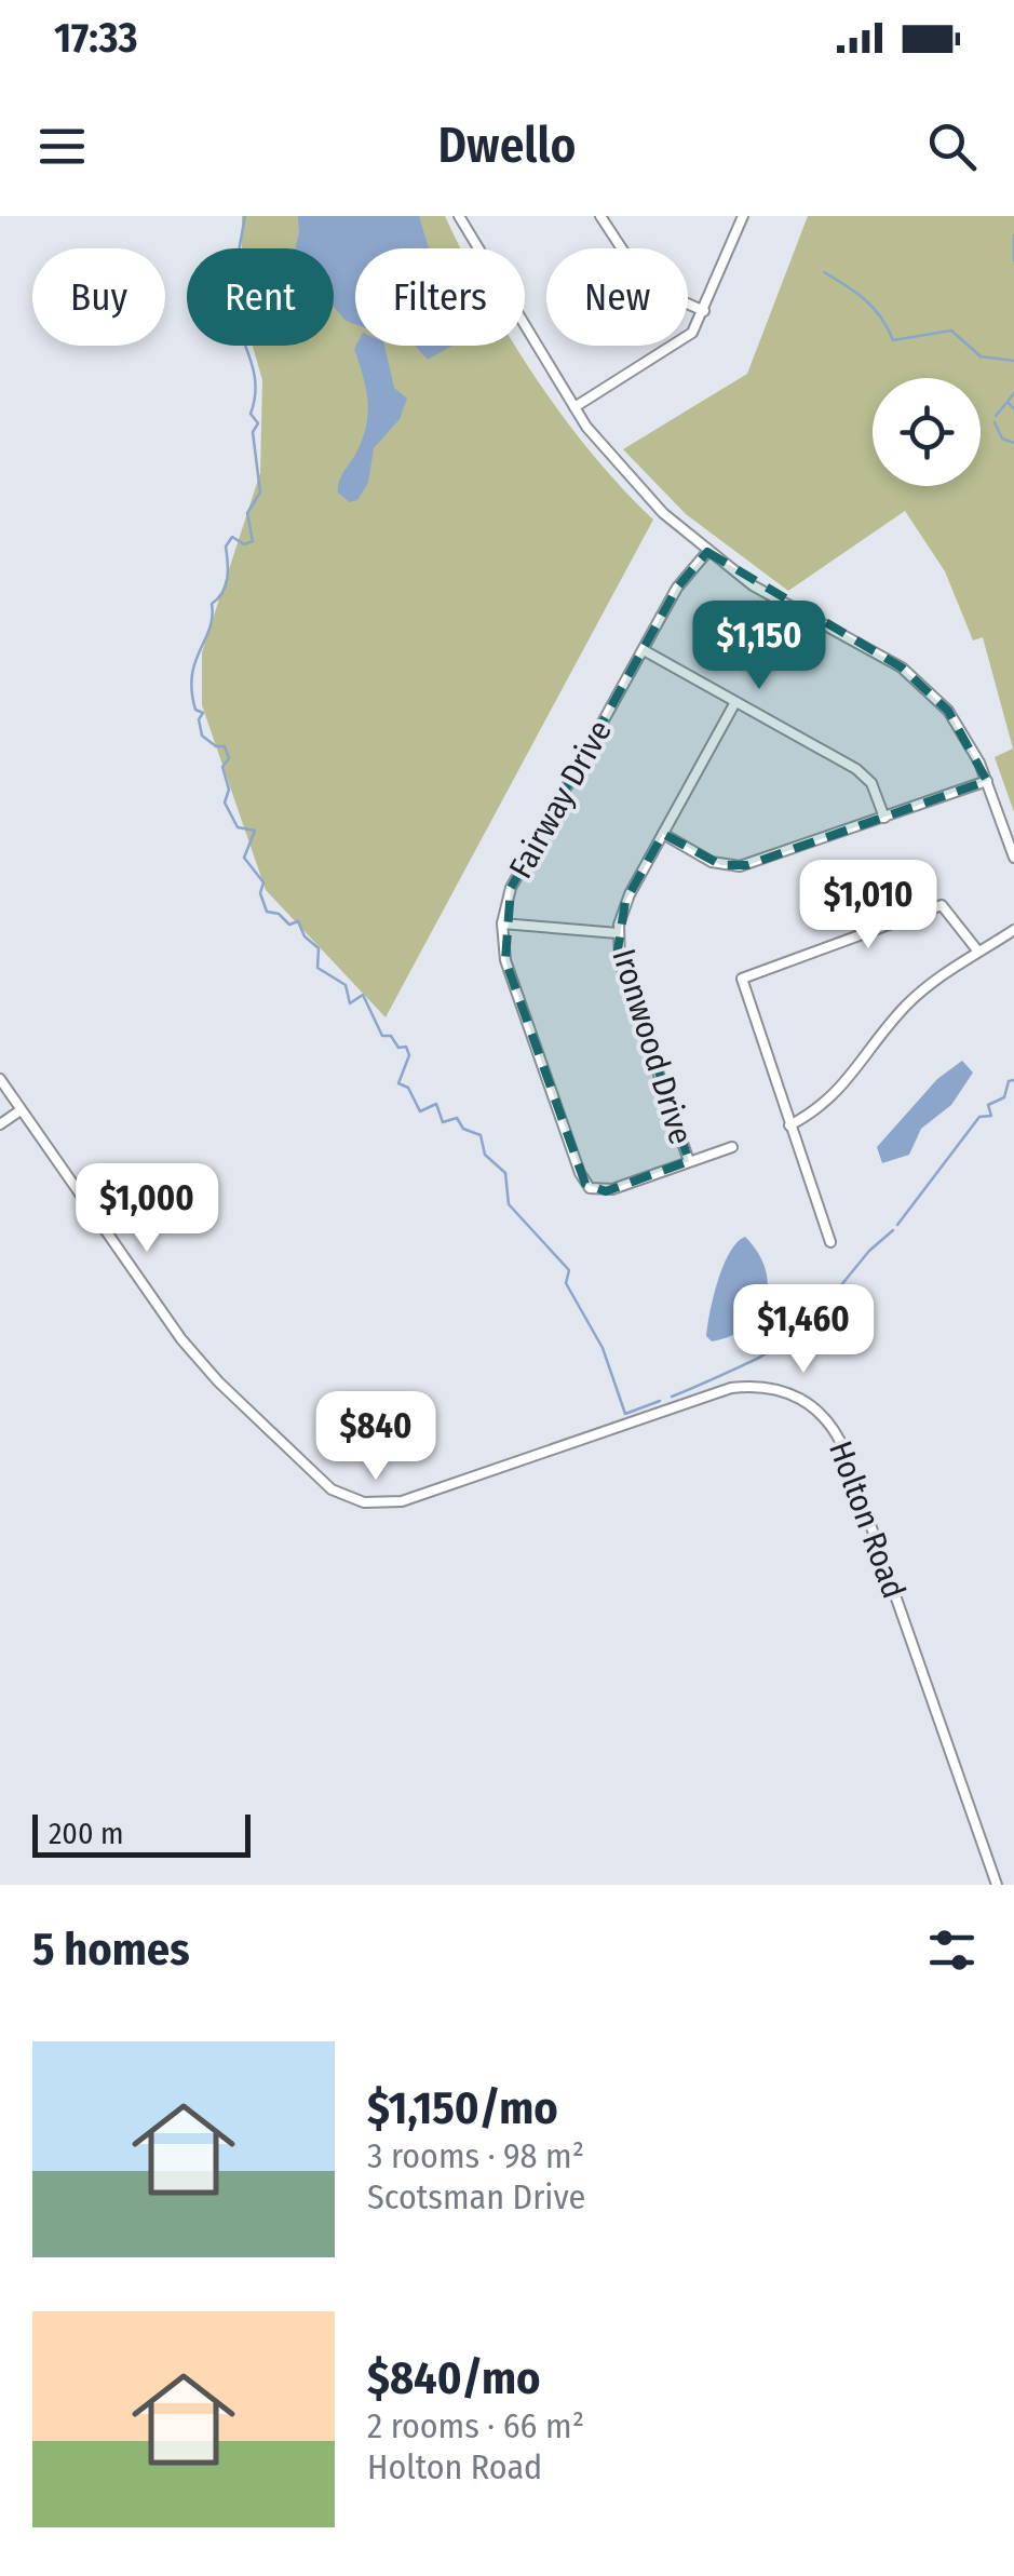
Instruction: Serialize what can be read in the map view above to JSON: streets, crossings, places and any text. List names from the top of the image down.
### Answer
{
  "streets": {
    "street": ["Fairway Drive", "Ironwood Drive", "Holton Road"]
  },
  "crossings": [
    ["Fairway Drive", "Ironwood Drive"]
  ],
  "scale_bar": "200 m",
  "page": {
    "status": "17:33",
    "header": "Dwello",
    "chip": [
      "Buy",
      "Rent",
      "Filters",
      "New"
    ],
    "price": [
      "$1,150",
      "$1,010",
      "$1,000",
      "$1,460",
      "$840"
    ],
    "scale": "200 m",
    "heading": "5 homes",
    "list": [
      {
        "name": "$1,150/mo",
        "note": "3 rooms · 98 m² · Scotsman Drive"
      },
      {
        "name": "$840/mo",
        "note": "2 rooms · 66 m² · Holton Road"
      }
    ]
  }
}
